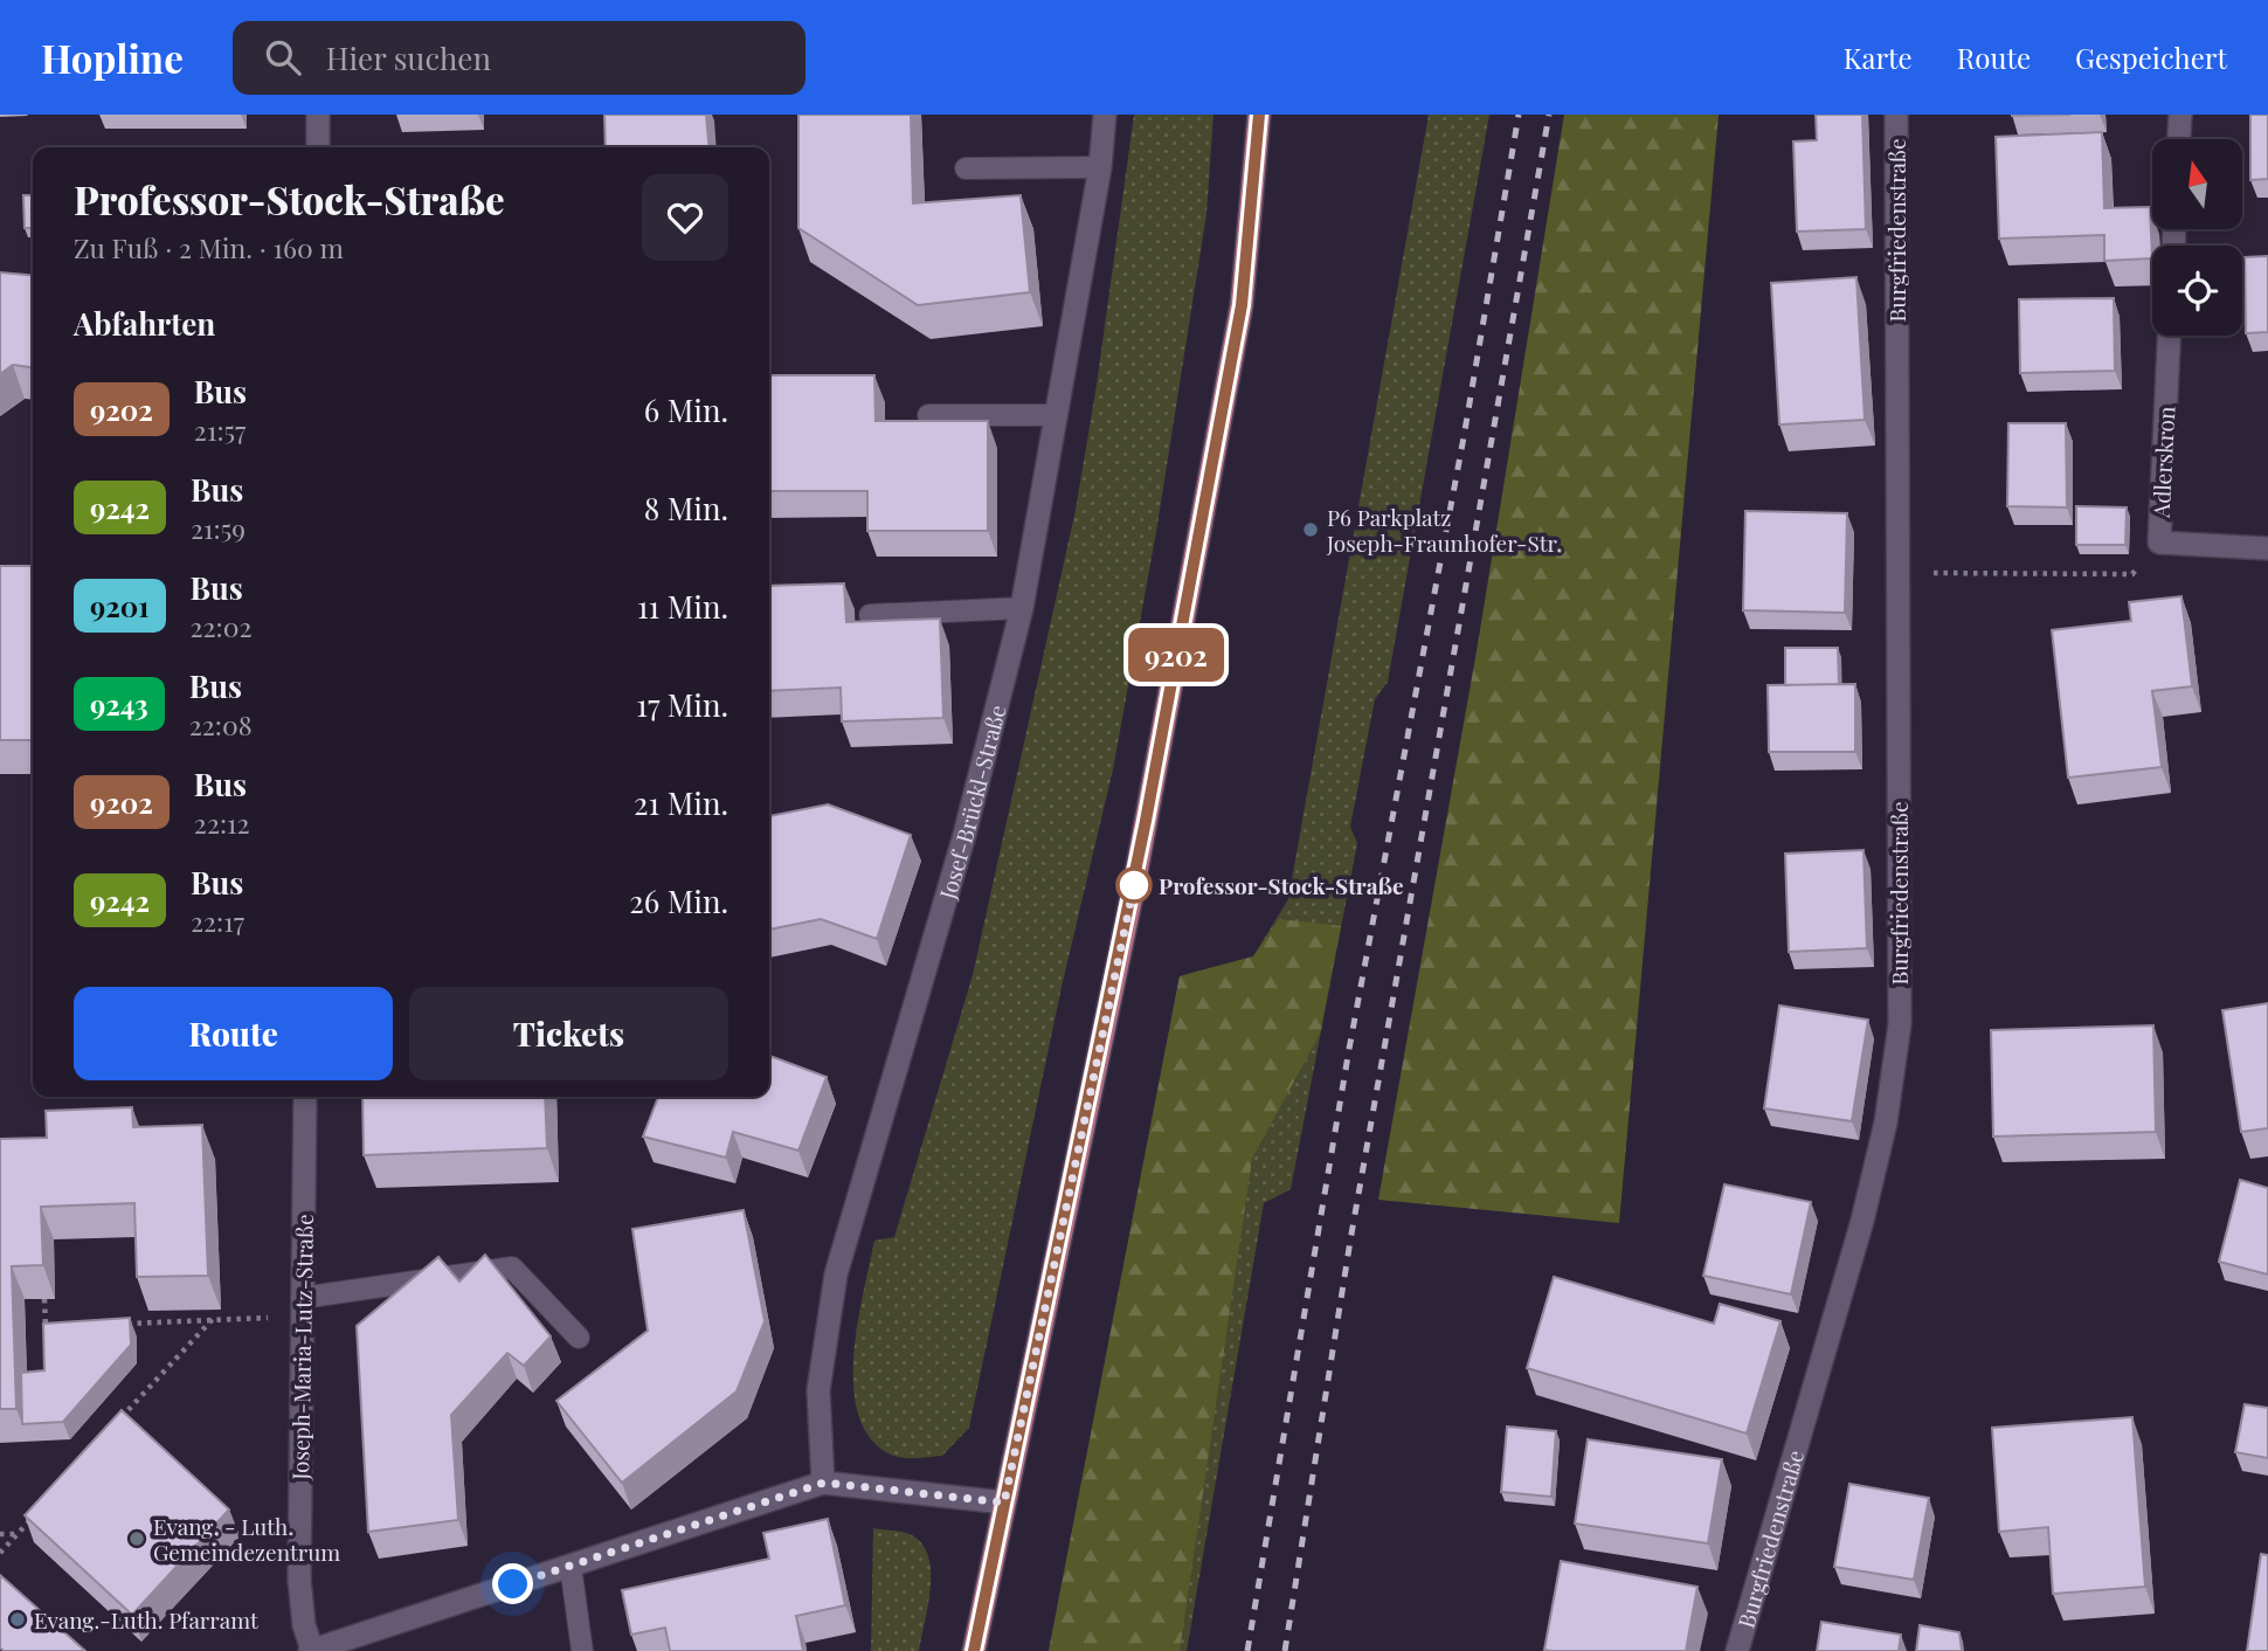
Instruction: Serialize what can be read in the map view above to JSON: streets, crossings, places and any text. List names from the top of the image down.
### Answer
{
  "streets": {
    "street": [
      "Burgfriedenstraße",
      "Adlerskron",
      "Josef-Brückl-Straße",
      "Joseph-Maria-Lutz-Straße"
    ]
  },
  "places": [
    "P6 Parkplatz Joseph-Fraunhofer-Str.",
    "Professor-Stock-Straße",
    "Evang. - Luth. Gemeindezentrum",
    "Evang.-Luth. Pfarramt"
  ],
  "lines": ["bus line 9202"],
  "north": "top",
  "page": {
    "header": "Hopline",
    "search": "Hier suchen",
    "nav": ["Karte", "Route", "Gespeichert"],
    "on_map": "9202",
    "heading": [
      ["Professor-Stock-Straße", "Zu Fuß · 2 Min. · 160 m"],
      "Abfahrten"
    ],
    "list": [
      {
        "mark": "9202",
        "name": "Bus",
        "note": "21:57",
        "value": "6 Min."
      },
      {
        "mark": "9242",
        "name": "Bus",
        "note": "21:59",
        "value": "8 Min."
      },
      {
        "mark": "9201",
        "name": "Bus",
        "note": "22:02",
        "value": "11 Min."
      },
      {
        "mark": "9243",
        "name": "Bus",
        "note": "22:08",
        "value": "17 Min."
      },
      {
        "mark": "9202",
        "name": "Bus",
        "note": "22:12",
        "value": "21 Min."
      },
      {
        "mark": "9242",
        "name": "Bus",
        "note": "22:17",
        "value": "26 Min."
      }
    ],
    "buttons": ["Route", "Tickets"]
  }
}
